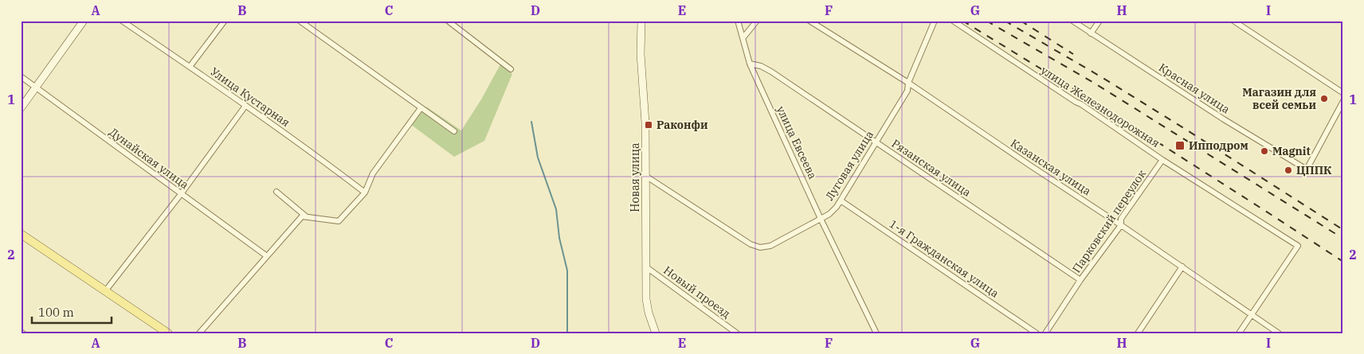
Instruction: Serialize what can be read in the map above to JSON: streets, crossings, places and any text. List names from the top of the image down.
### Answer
{
  "streets": {
    "street": [
      "Красная улица",
      "Улица Кустарная",
      "улица Железнодорожная",
      "улица Евсеева",
      "Дунайская улица",
      "Луговая улица",
      "Казанская улица",
      "Рязанская улица",
      "Новая улица",
      "Парковский переулок",
      "1-я Гражданская улица",
      "Новый проезд"
    ]
  },
  "crossings": [
    ["улица Железнодорожная", "Казанская улица"],
    ["улица Железнодорожная", "Парковский переулок"],
    ["улица Евсеева", "Луговая улица"],
    ["улица Евсеева", "Рязанская улица"],
    ["Луговая улица", "Казанская улица"],
    ["Луговая улица", "Рязанская улица"],
    ["Луговая улица", "Новая улица"],
    ["Луговая улица", "1-я Гражданская улица"],
    ["Казанская улица", "Парковский переулок"],
    ["Рязанская улица", "Парковский переулок"],
    ["Новая улица", "Новый проезд"]
  ],
  "places": {
    "other": ["Магазин для всей семьи", "Magnit", "ЦППК"],
    "transit": ["Раконфи", "Ипподром"]
  },
  "scale_bar": "100 m",
  "grid": {
    "columns": [
      "A",
      "B",
      "C",
      "D",
      "E",
      "F",
      "G",
      "H",
      "I"
    ],
    "rows": ["1", "2"]
  }
}
